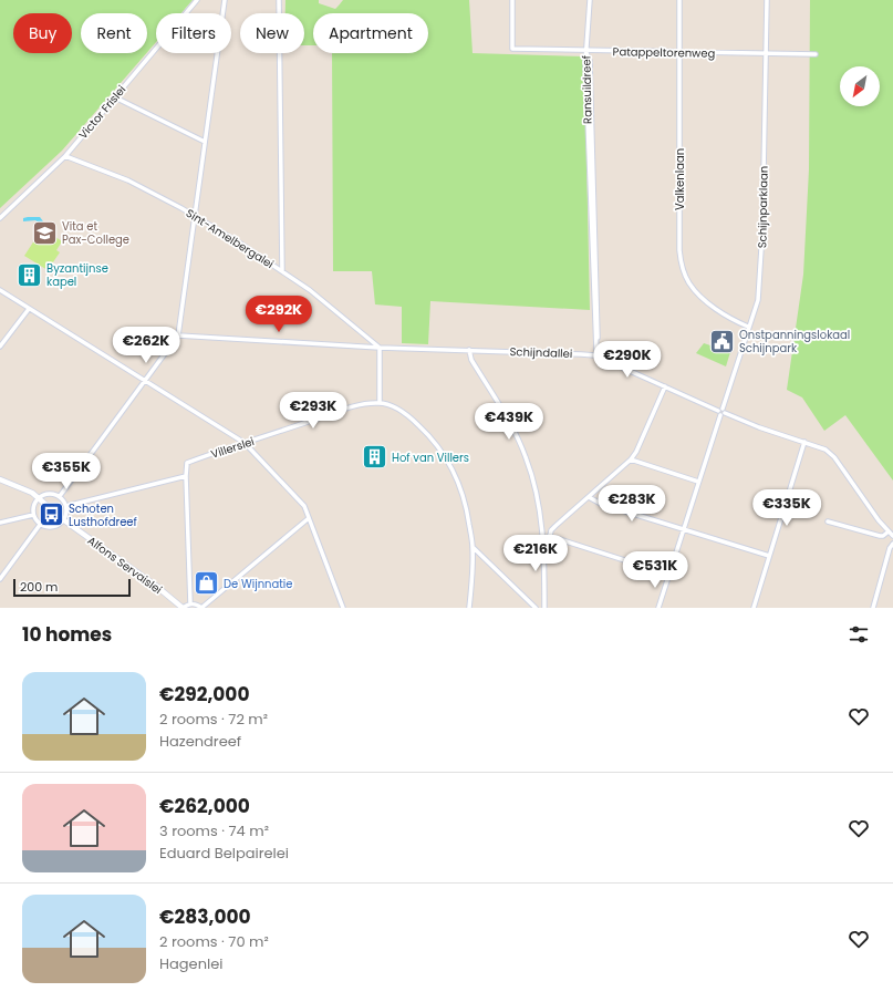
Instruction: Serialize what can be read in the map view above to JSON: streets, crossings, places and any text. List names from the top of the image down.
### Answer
{
  "streets": {
    "street": [
      "Patappeltorenweg",
      "Ransuildreef",
      "Victor Frislei",
      "Valkenlaan",
      "Schijnparklaan",
      "Sint-Amelbergalei",
      "Schijndallei",
      "Villerslei",
      "Alfons Servaislei"
    ]
  },
  "crossings": [
    ["Patappeltorenweg", "Ransuildreef"],
    ["Patappeltorenweg", "Valkenlaan"],
    ["Patappeltorenweg", "Schijnparklaan"],
    ["Ransuildreef", "Schijndallei"],
    ["Victor Frislei", "Sint-Amelbergalei"],
    ["Valkenlaan", "Schijnparklaan"],
    ["Schijnparklaan", "Schijndallei"],
    ["Sint-Amelbergalei", "Schijndallei"]
  ],
  "places": {
    "school or university": ["Vita et Pax-College"],
    "building": ["Byzantijnse kapel", "Hof van Villers"],
    "public building": ["Onstpanningslokaal Schijnpark"],
    "bus stop": ["Schoten Lusthofdreef"],
    "shop": ["De Wijnnatie"]
  },
  "scale_bar": "200 m",
  "north": "bottom left",
  "page": {
    "chip": [
      "Buy",
      "Rent",
      "Filters",
      "New",
      "Apartment"
    ],
    "price": [
      "€292K",
      "€262K",
      "€290K",
      "€293K",
      "€439K",
      "€355K",
      "€283K",
      "€335K",
      "€216K",
      "€531K"
    ],
    "scale": "200 m",
    "heading": "10 homes",
    "list": [
      {
        "name": "€292,000",
        "note": "2 rooms · 72 m² · Hazendreef"
      },
      {
        "name": "€262,000",
        "note": "3 rooms · 74 m² · Eduard Belpairelei"
      },
      {
        "name": "€283,000",
        "note": "2 rooms · 70 m² · Hagenlei"
      }
    ]
  }
}
